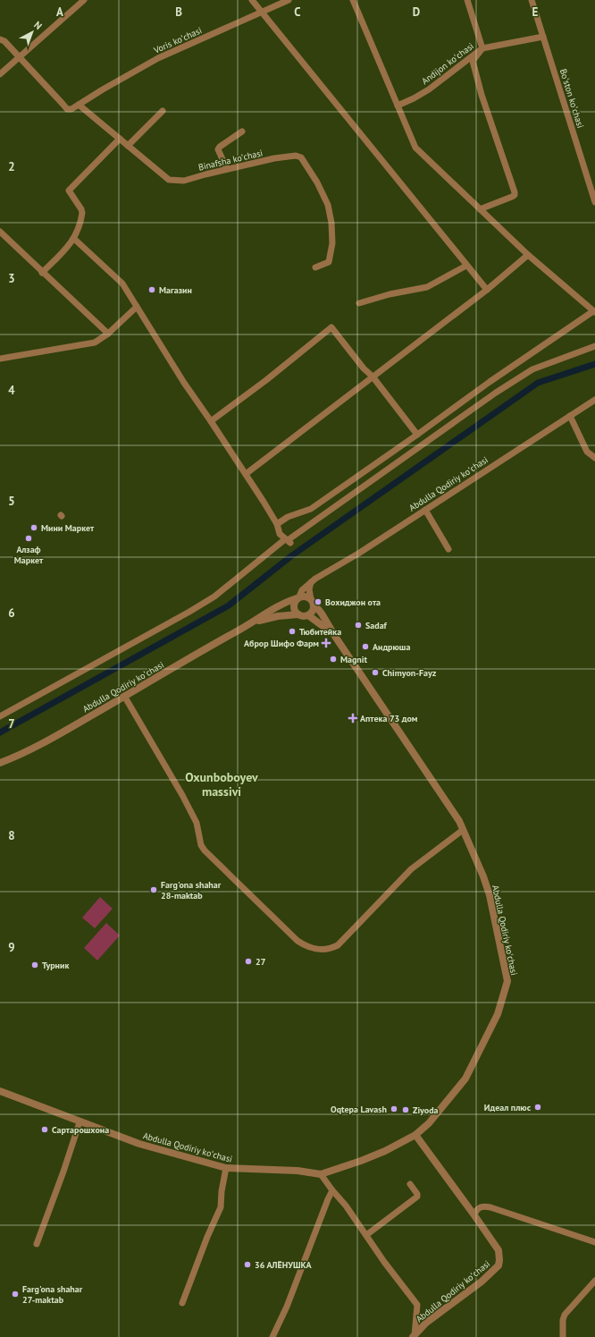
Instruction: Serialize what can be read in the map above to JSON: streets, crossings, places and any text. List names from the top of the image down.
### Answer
{
  "streets": {
    "street": [
      "Voris koʻchasi",
      "Andijon koʻchasi",
      "Boʻston koʻchasi",
      "Binafsha koʻchasi",
      "Abdulla Qodiriy koʻchasi"
    ]
  },
  "crossings": [
    ["Voris koʻchasi", "Binafsha koʻchasi"]
  ],
  "districts": ["Oxunboboyev massivi"],
  "places": {
    "other": [
      "Магазин",
      "Мини Маркет",
      "Алзаф Маркет",
      "Вохиджон ота",
      "Sadaf",
      "Тюбитейка",
      "Андрюша",
      "Magnit",
      "Chimyon-Fayz",
      "Farg'ona shahar 28-maktab",
      "27",
      "Турник",
      "Идеал плюс",
      "Oqtepa Lavash",
      "Ziyoda",
      "Сартарошхона",
      "36 АЛЁНУШКА",
      "Farg'ona shahar 27-maktab"
    ],
    "health": ["Аброр Шифо Фарм", "Аптека 73 дом"]
  },
  "north": "top right",
  "grid": {
    "columns": [
      "A",
      "B",
      "C",
      "D",
      "E"
    ],
    "rows": [
      "2",
      "3",
      "4",
      "5",
      "6",
      "7",
      "8",
      "9"
    ]
  }
}
